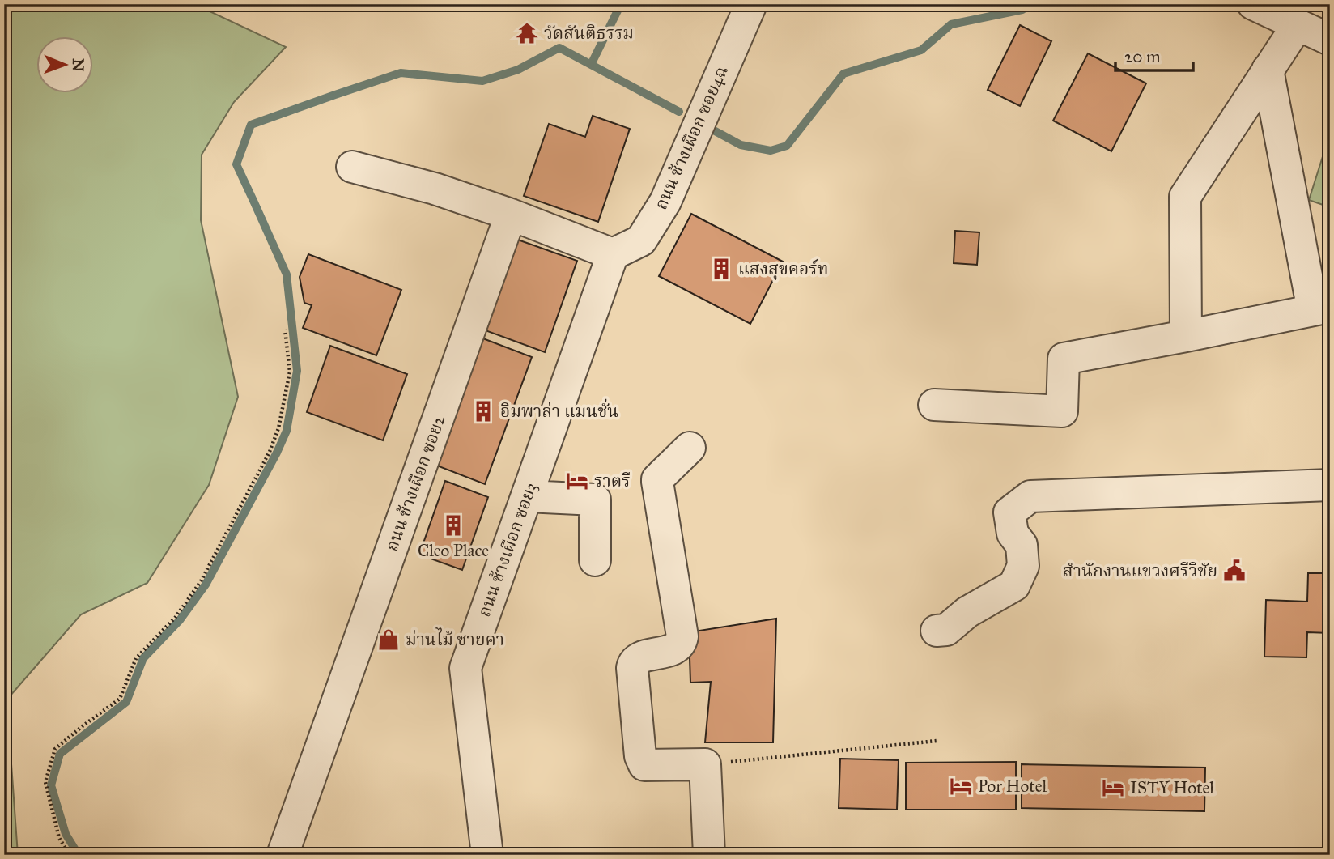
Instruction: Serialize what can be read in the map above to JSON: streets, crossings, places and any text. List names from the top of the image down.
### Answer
{
  "streets": {
    "street": ["ถนน ช้างเผือก ซอย4ฉ", "ถนน ช้างเผือก ซอย2", "ถนน ช้างเผือก ซอย3"]
  },
  "crossings": [
    ["ถนน ช้างเผือก ซอย4ฉ", "ถนน ช้างเผือก ซอย3"]
  ],
  "places": {
    "temple": ["วัดสันติธรรม"],
    "building": ["แสงสุขคอร์ท", "อิมพาล่า แมนชั่น", "Cleo Place"],
    "hotel": ["ราตรี", "Por Hotel", "ISTY Hotel"],
    "public building": ["สำนักงานแขวงศรีวิชัย"],
    "shop": ["ม่านไม้ ชายคา"]
  },
  "scale_bar": "20 m",
  "north": "right"
}
